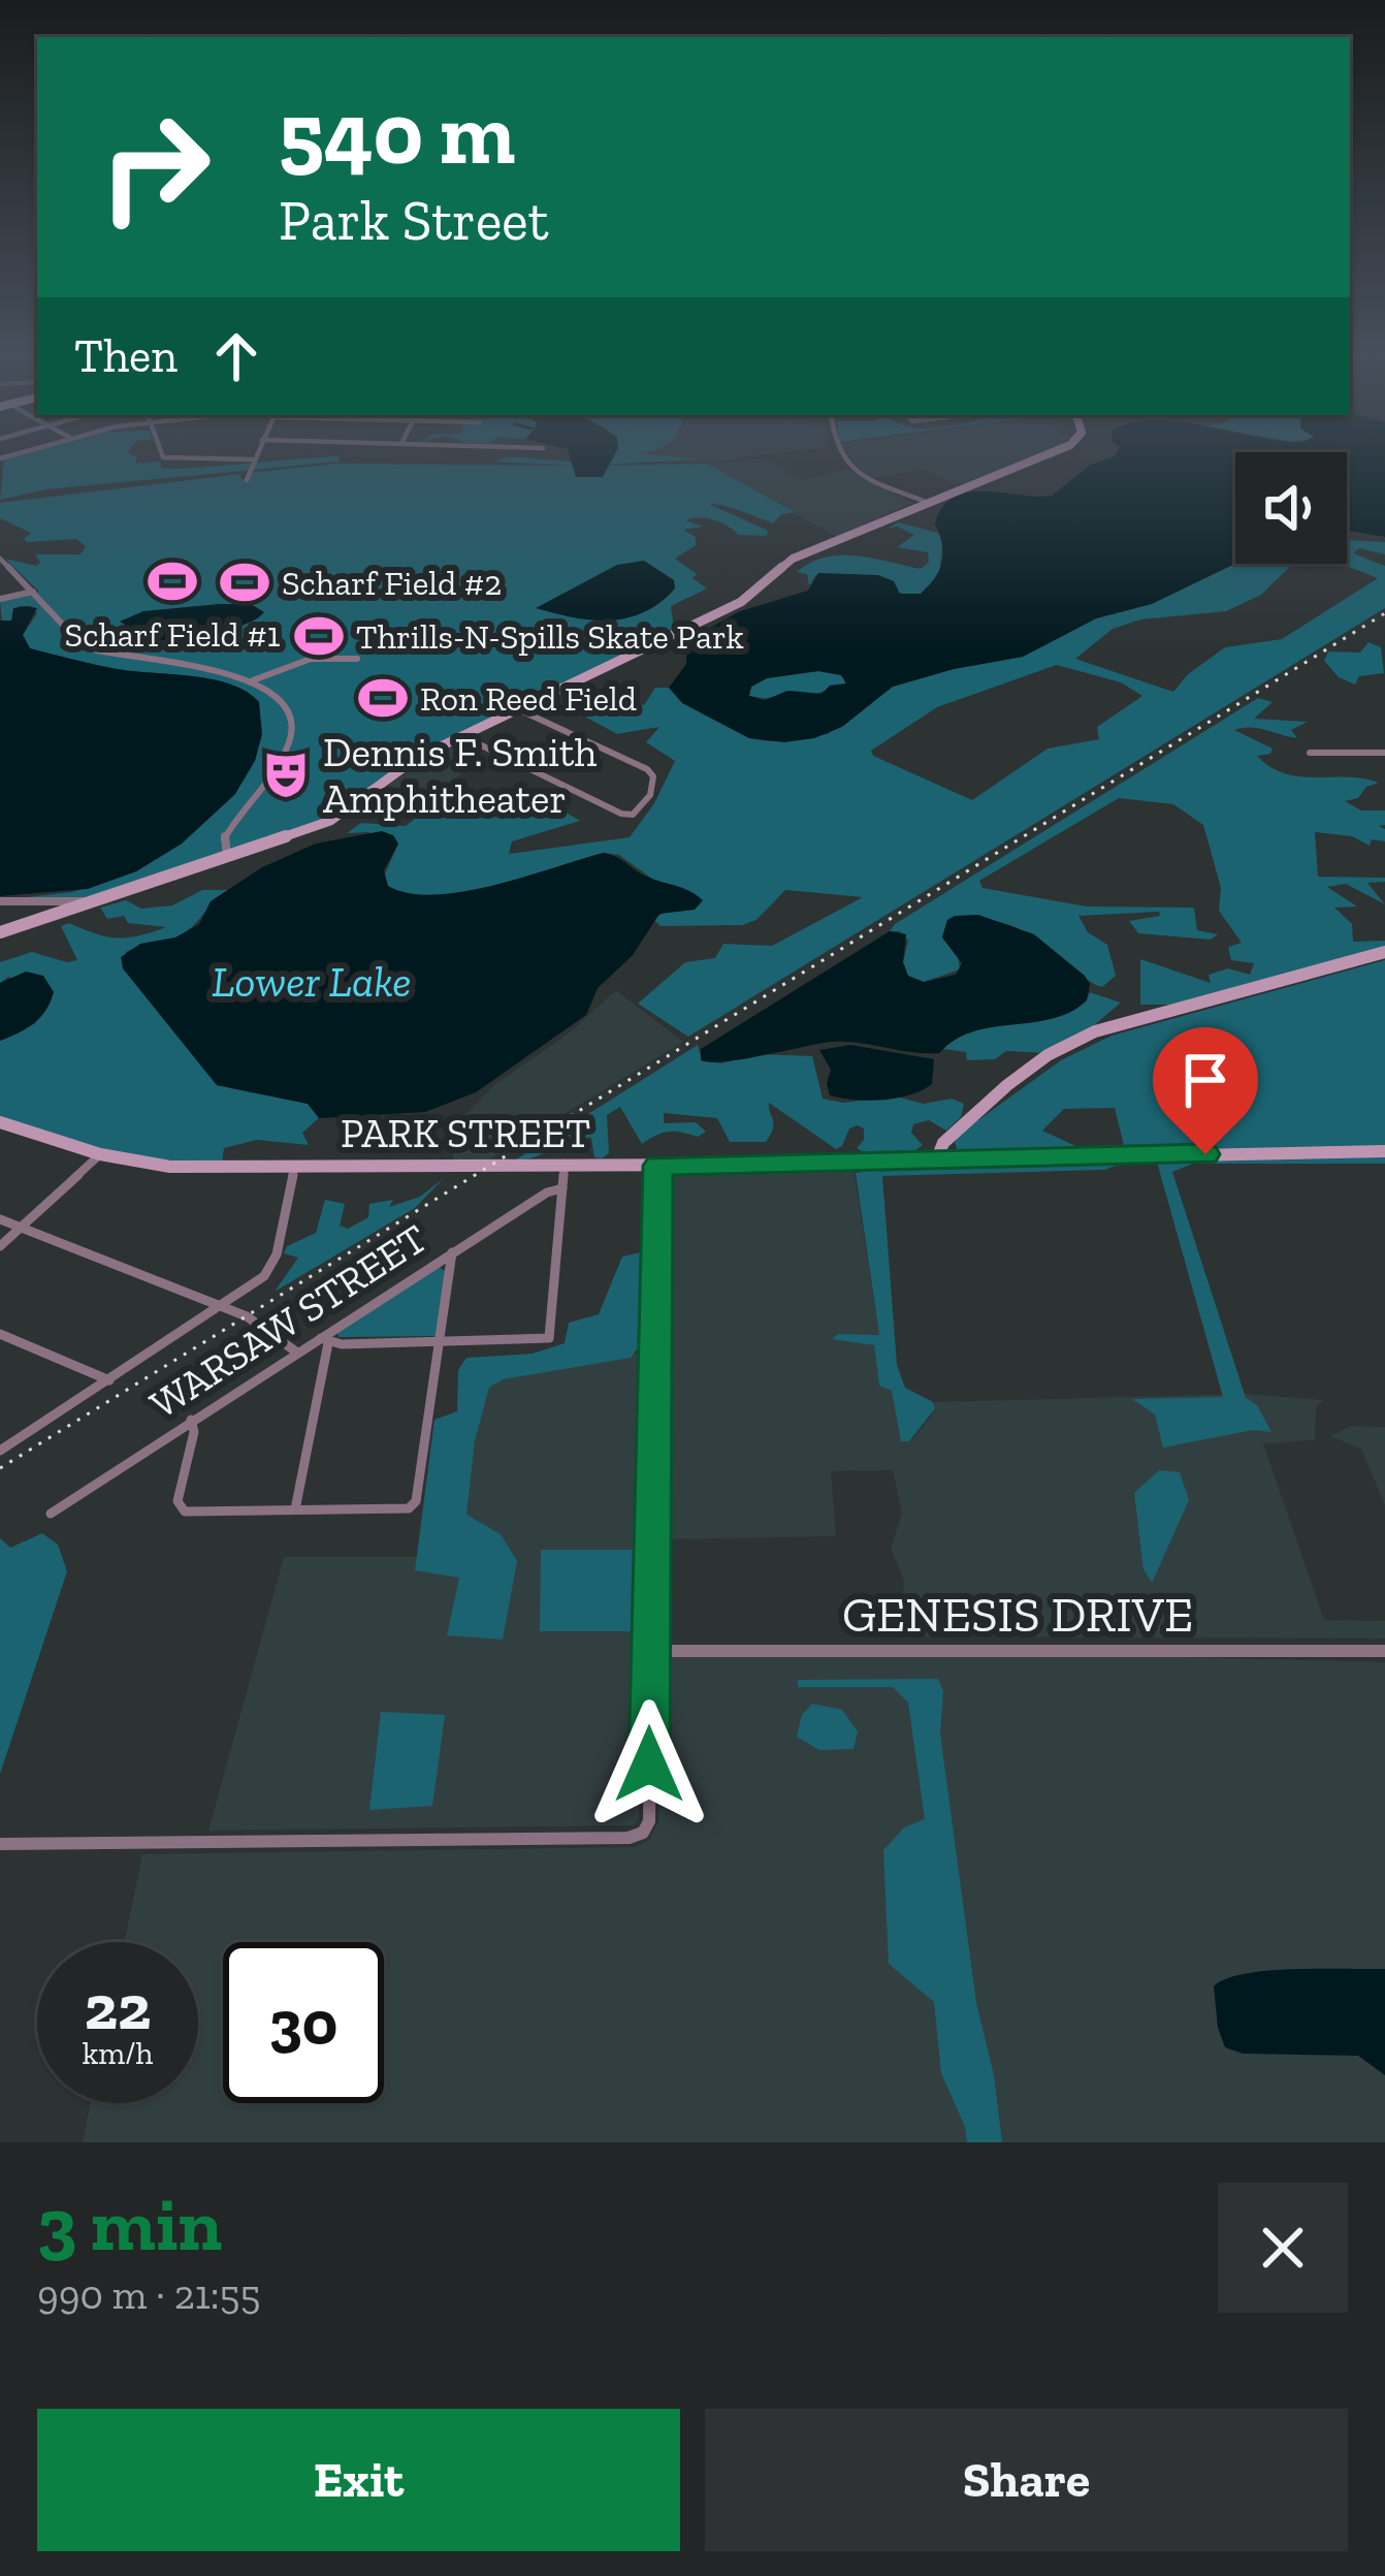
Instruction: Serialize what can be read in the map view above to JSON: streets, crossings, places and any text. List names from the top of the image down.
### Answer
{
  "streets": {
    "street": ["PARK STREET", "WARSAW STREET", "GENESIS DRIVE"]
  },
  "water": ["Lower Lake"],
  "places": {
    "sports": [
      "Scharf Field #1",
      "Scharf Field #2",
      "Thrills-N-Spills Skate Park",
      "Ron Reed Field"
    ],
    "theatre": ["Dennis F. Smith Amphitheater"]
  },
  "page": {
    "turn": ["540 m", "Park Street"],
    "then": "Then",
    "speed": "22 km/h",
    "limit": "30",
    "heading": ["3 min", "990 m · 21:55"],
    "buttons": ["Exit", "Share"]
  }
}
